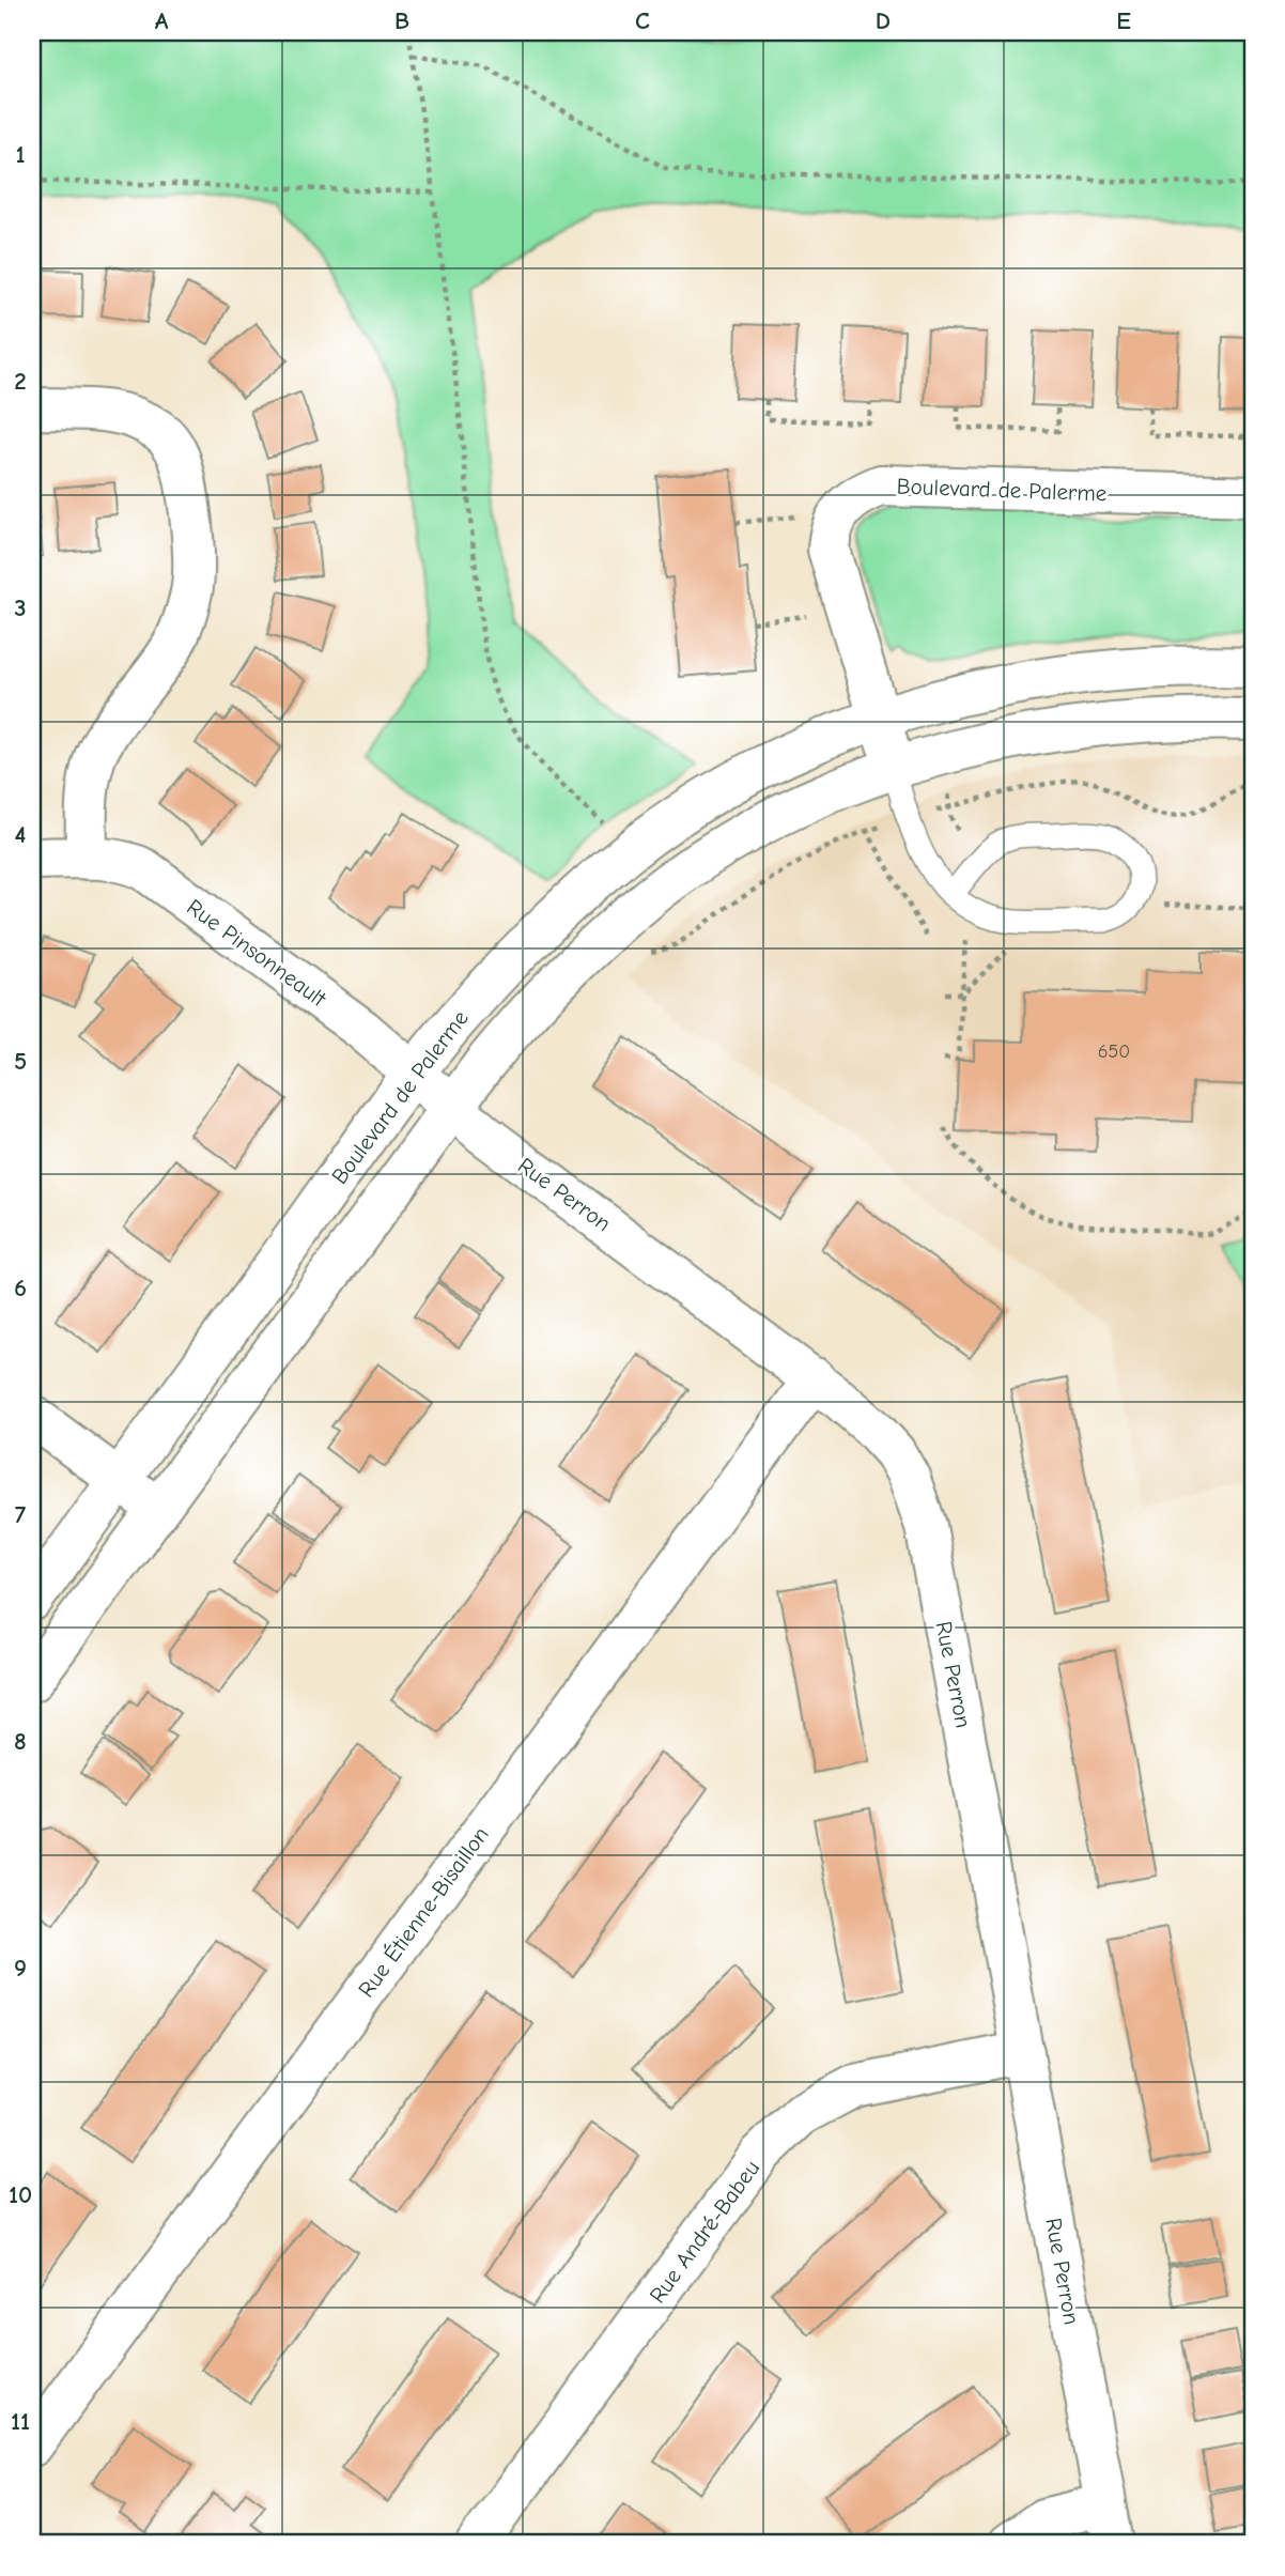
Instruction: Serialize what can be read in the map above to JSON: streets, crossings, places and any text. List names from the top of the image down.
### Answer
{
  "streets": {
    "street": [
      "Boulevard de Palerme",
      "Rue Pinsonneault",
      "Rue Perron",
      "Rue Étienne-Bisaillon",
      "Rue André-Babeu"
    ]
  },
  "crossings": [
    ["Boulevard de Palerme", "Rue Pinsonneault"],
    ["Boulevard de Palerme", "Rue Perron"],
    ["Rue Pinsonneault", "Rue Perron"],
    ["Rue Perron", "Rue Étienne-Bisaillon"],
    ["Rue Perron", "Rue André-Babeu"]
  ],
  "house_numbers": ["650"],
  "grid": {
    "columns": [
      "A",
      "B",
      "C",
      "D",
      "E"
    ],
    "rows": [
      "1",
      "2",
      "3",
      "4",
      "5",
      "6",
      "7",
      "8",
      "9",
      "10",
      "11"
    ]
  }
}
